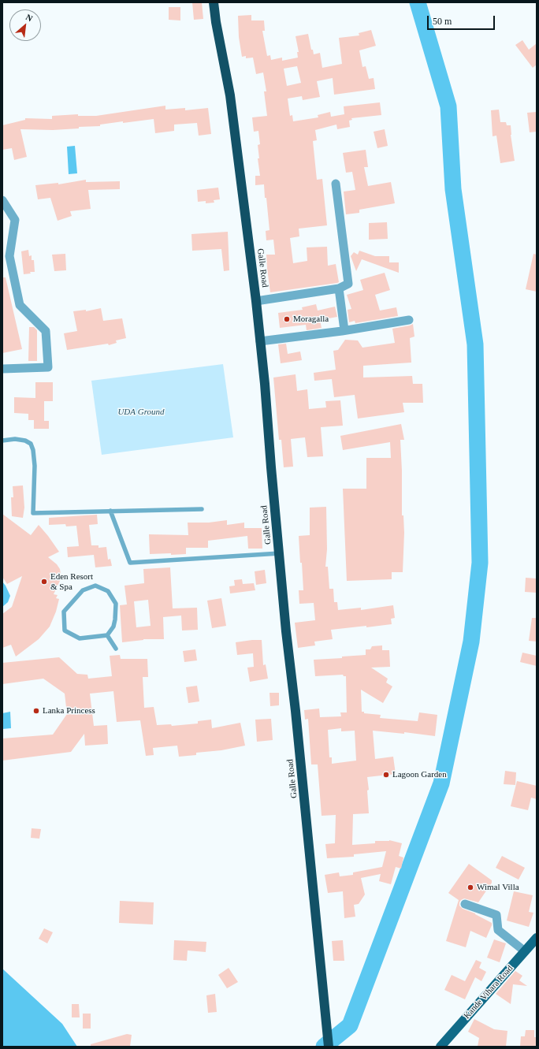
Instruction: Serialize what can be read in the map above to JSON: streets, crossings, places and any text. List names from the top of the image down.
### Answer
{
  "streets": {
    "highway": ["Galle Road"],
    "main road": ["Kande Vihara Road"]
  },
  "parks": ["UDA Ground"],
  "places": [
    "Moragalla",
    "Eden Resort & Spa",
    "Lanka Princess",
    "Lagoon Garden",
    "Wimal Villa"
  ],
  "scale_bar": "50 m",
  "north": "top right"
}
